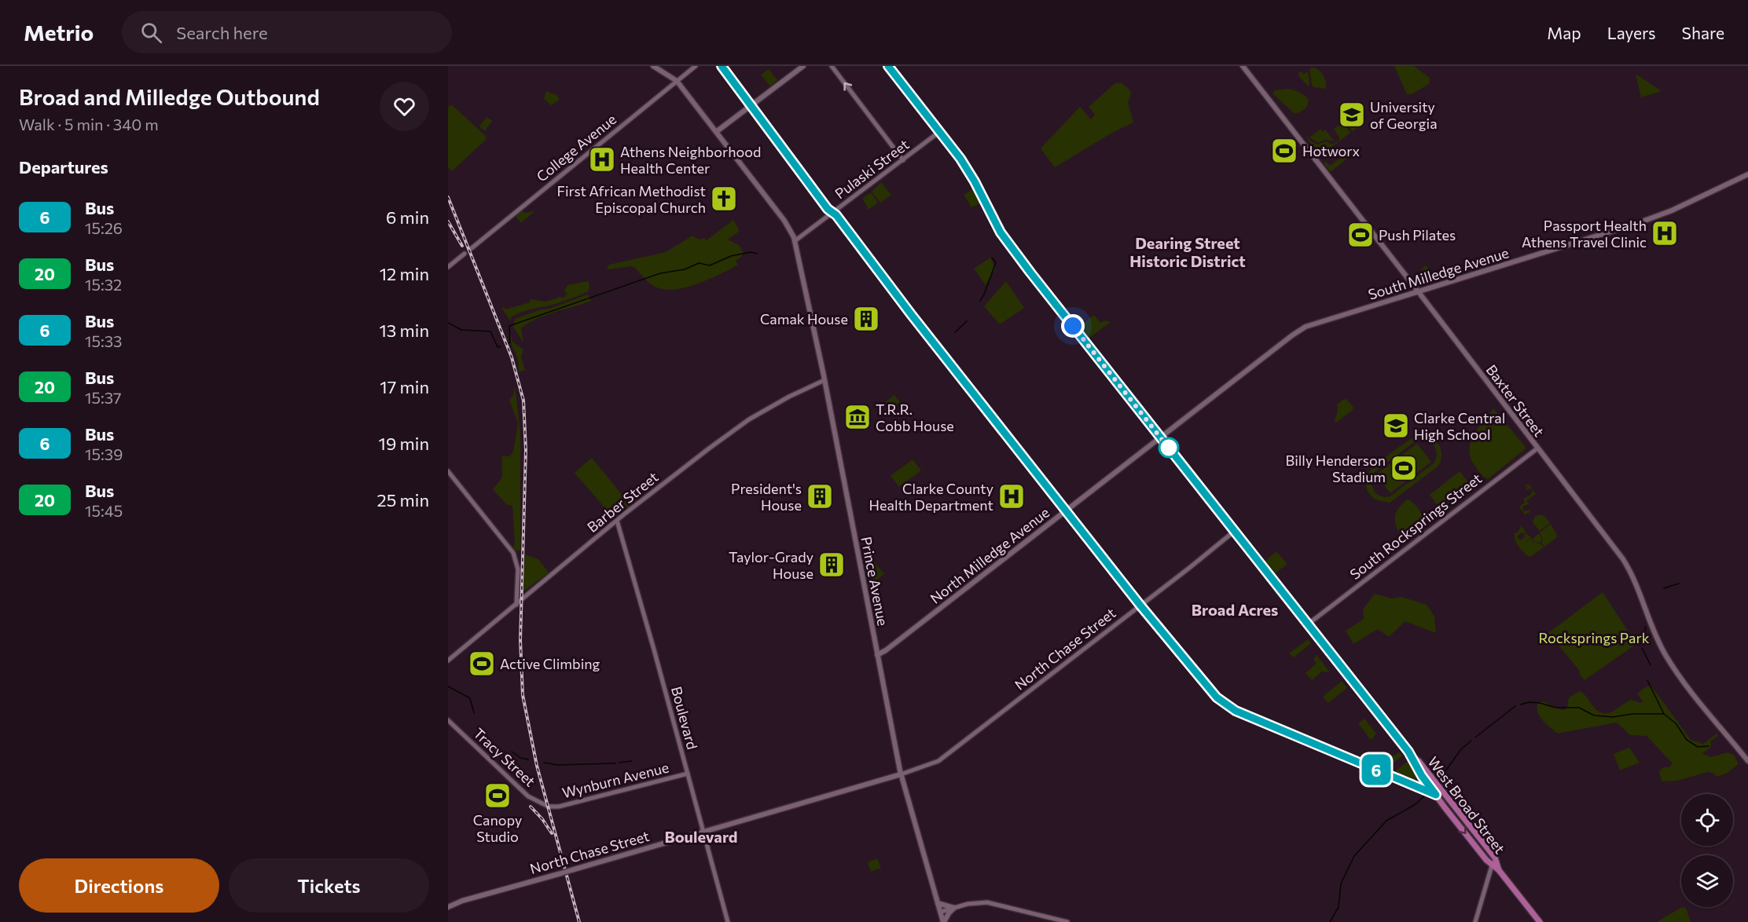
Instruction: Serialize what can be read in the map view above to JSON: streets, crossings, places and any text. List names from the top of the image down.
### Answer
{
  "streets": {
    "main road": [
      "South Milledge Avenue",
      "Baxter Street",
      "North Milledge Avenue",
      "Prince Avenue",
      "North Chase Street",
      "West Broad Street"
    ],
    "street": [
      "College Avenue",
      "Pulaski Street",
      "Barber Street",
      "South Rocksprings Street",
      "Boulevard",
      "Tracy Street",
      "Wynburn Avenue"
    ]
  },
  "crossings": [
    ["College Avenue", "Prince Avenue"],
    ["Pulaski Street", "Prince Avenue"],
    ["Pulaski Street", "West Broad Street"],
    ["South Milledge Avenue", "Baxter Street"],
    ["South Milledge Avenue", "North Milledge Avenue"],
    ["South Milledge Avenue", "West Broad Street"],
    ["Baxter Street", "South Rocksprings Street"],
    ["Barber Street", "Prince Avenue"],
    ["Barber Street", "Boulevard"],
    ["South Rocksprings Street", "West Broad Street"],
    ["North Milledge Avenue", "Prince Avenue"],
    ["North Milledge Avenue", "West Broad Street"],
    ["Prince Avenue", "North Chase Street"],
    ["North Chase Street", "Boulevard"],
    ["North Chase Street", "West Broad Street"],
    ["Boulevard", "Wynburn Avenue"],
    ["Tracy Street", "Wynburn Avenue"]
  ],
  "districts": ["Dearing Street Historic District", "Broad Acres", "Boulevard"],
  "parks": ["Rocksprings Park"],
  "places": {
    "school or university": ["University of Georgia", "Clarke Central High School"],
    "sports": [
      "Hotworx",
      "Push Pilates",
      "Billy Henderson Stadium",
      "Active Climbing",
      "Canopy Studio"
    ],
    "hospital": ["Athens Neighborhood Health Center", "Passport Health Athens Travel Clinic", "Clarke County Health Department"],
    "church": ["First African Methodist Episcopal Church"],
    "building": ["Camak House", "President's House", "Taylor-Grady House"],
    "museum": ["T.R.R. Cobb House"]
  },
  "lines": ["bus line 6"],
  "page": {
    "header": "Metrio",
    "search": "Search here",
    "nav": ["Map", "Layers", "Share"],
    "heading": [
      ["Broad and Milledge Outbound", "Walk · 5 min · 340 m"],
      "Departures"
    ],
    "on_map": "6",
    "list": [
      {
        "mark": "6",
        "name": "Bus",
        "note": "15:26",
        "value": "6 min"
      },
      {
        "mark": "20",
        "name": "Bus",
        "note": "15:32",
        "value": "12 min"
      },
      {
        "mark": "6",
        "name": "Bus",
        "note": "15:33",
        "value": "13 min"
      },
      {
        "mark": "20",
        "name": "Bus",
        "note": "15:37",
        "value": "17 min"
      },
      {
        "mark": "6",
        "name": "Bus",
        "note": "15:39",
        "value": "19 min"
      },
      {
        "mark": "20",
        "name": "Bus",
        "note": "15:45",
        "value": "25 min"
      }
    ],
    "buttons": ["Directions", "Tickets"]
  }
}
